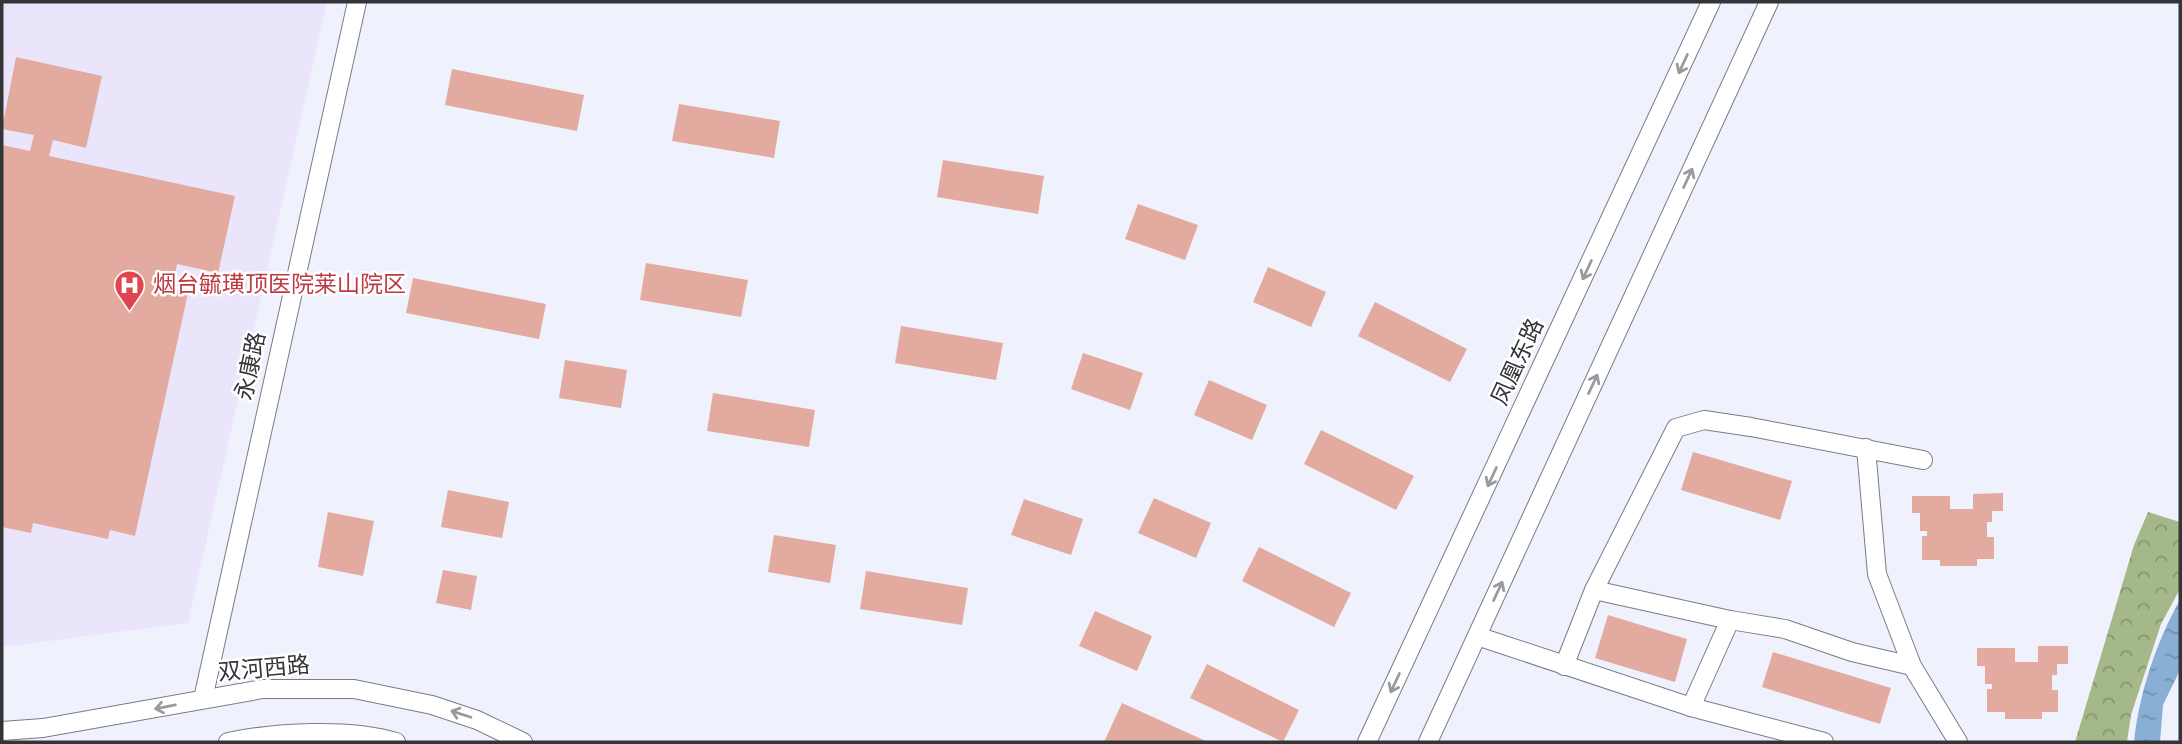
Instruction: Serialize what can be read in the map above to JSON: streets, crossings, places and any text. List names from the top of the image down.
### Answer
{
  "streets": {
    "street": ["凤凰东路", "永康路", "双河西路"]
  },
  "crossings": [
    ["永康路", "双河西路"]
  ],
  "places": {
    "hospital": ["烟台毓璜顶医院莱山院区"]
  }
}
